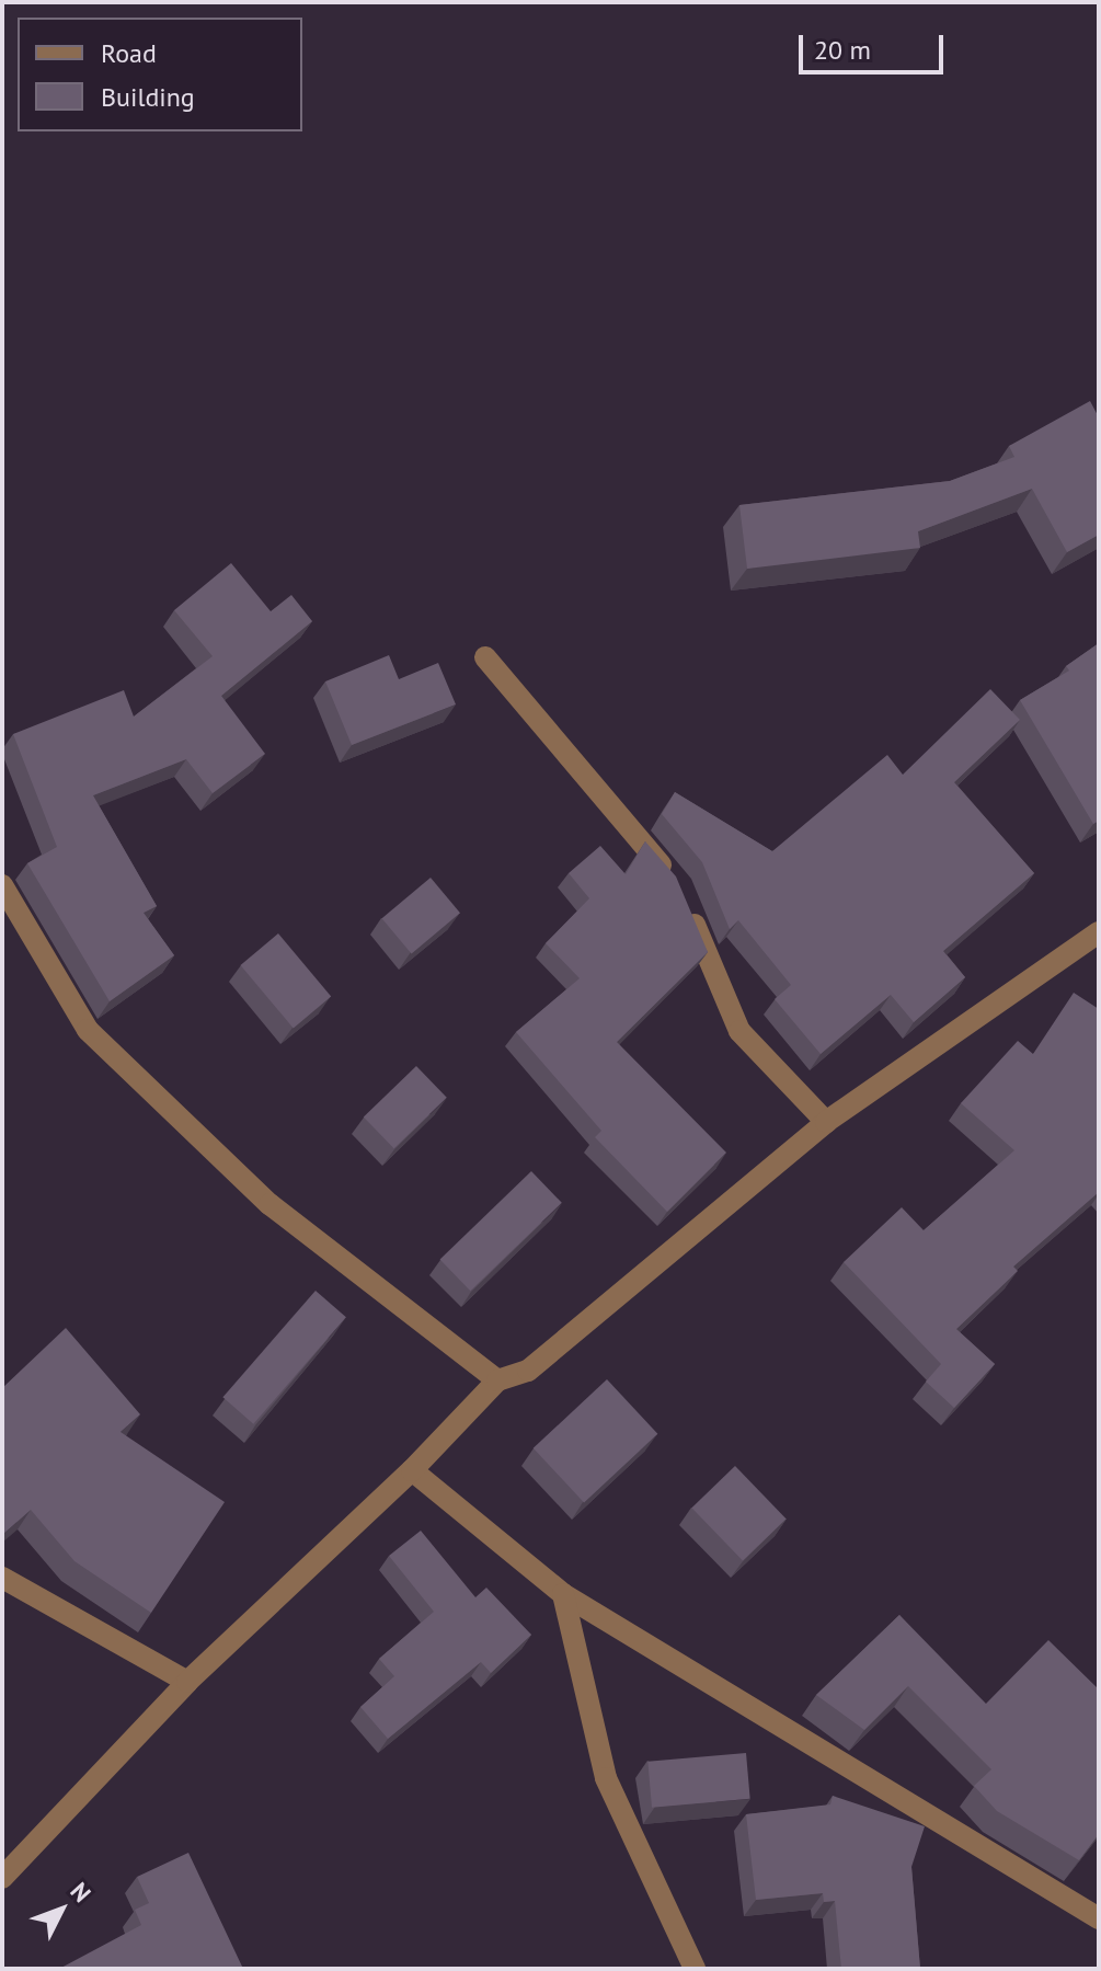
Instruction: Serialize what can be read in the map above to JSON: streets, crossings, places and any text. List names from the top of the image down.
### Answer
{
  "legend": ["Road", "Building"],
  "scale_bar": "20 m",
  "north": "top right"
}
